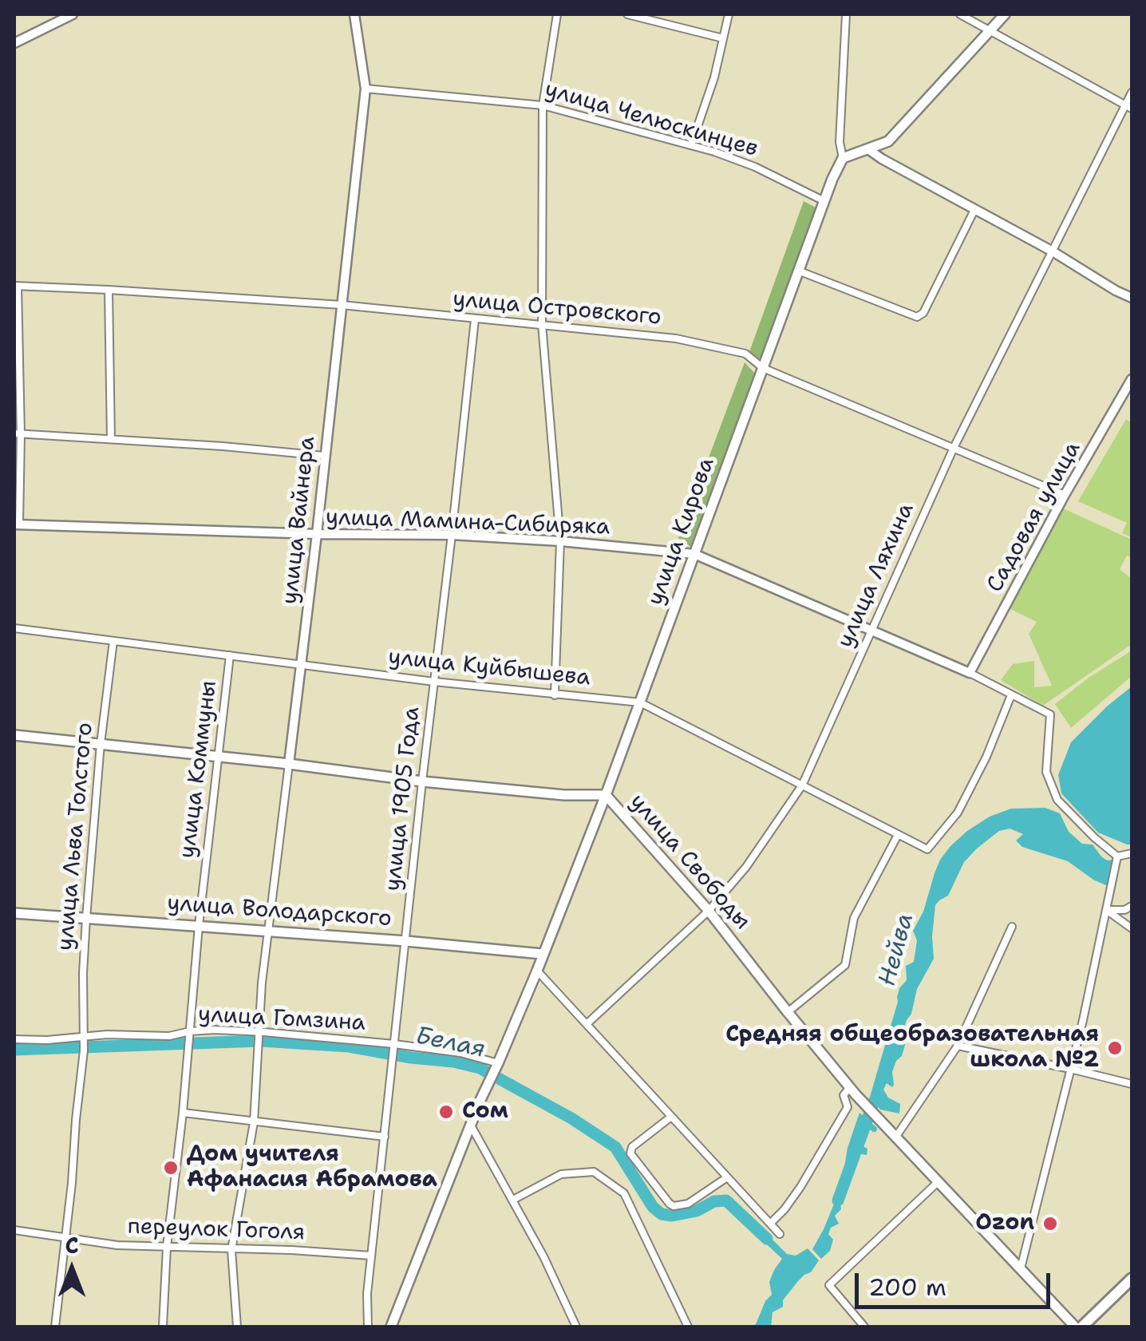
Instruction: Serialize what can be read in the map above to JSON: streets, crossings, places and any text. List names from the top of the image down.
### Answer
{
  "streets": {
    "main road": ["улица Кирова", "улица Свободы", "улица Володарского"],
    "street": [
      "улица Челюскинцев",
      "улица Островского",
      "Садовая улица",
      "улица Вайнера",
      "улица Мамина-Сибиряка",
      "улица Ляхина",
      "улица Куйбышева",
      "улица Коммуны",
      "улица 1905 Года",
      "улица Льва Толстого",
      "улица Гомзина",
      "переулок Гоголя"
    ]
  },
  "crossings": [
    ["улица Челюскинцев", "улица Вайнера"],
    ["улица Челюскинцев", "улица Кирова"],
    ["улица Островского", "Садовая улица"],
    ["улица Островского", "улица Вайнера"],
    ["улица Островского", "улица Кирова"],
    ["улица Островского", "улица Ляхина"],
    ["улица Островского", "улица 1905 Года"],
    ["Садовая улица", "улица Мамина-Сибиряка"],
    ["улица Вайнера", "улица Мамина-Сибиряка"],
    ["улица Вайнера", "улица Куйбышева"],
    ["улица Вайнера", "улица Свободы"],
    ["улица Вайнера", "улица Володарского"],
    ["улица Вайнера", "улица Гомзина"],
    ["улица Мамина-Сибиряка", "улица Кирова"],
    ["улица Мамина-Сибиряка", "улица Ляхина"],
    ["улица Мамина-Сибиряка", "улица Куйбышева"],
    ["улица Мамина-Сибиряка", "улица 1905 Года"],
    ["улица Кирова", "улица Куйбышева"],
    ["улица Кирова", "улица Свободы"],
    ["улица Кирова", "улица Володарского"],
    ["улица Кирова", "улица Гомзина"],
    ["улица Ляхина", "улица Куйбышева"],
    ["улица Ляхина", "улица Свободы"],
    ["улица Куйбышева", "улица Коммуны"],
    ["улица Куйбышева", "улица 1905 Года"],
    ["улица Куйбышева", "улица Льва Толстого"],
    ["улица Коммуны", "улица Свободы"],
    ["улица Коммуны", "улица Володарского"],
    ["улица Коммуны", "улица Гомзина"],
    ["улица 1905 Года", "улица Свободы"],
    ["улица 1905 Года", "улица Володарского"],
    ["улица 1905 Года", "улица Гомзина"],
    ["улица Льва Толстого", "улица Свободы"],
    ["улица Льва Толстого", "улица Володарского"],
    ["улица Льва Толстого", "улица Гомзина"],
    ["улица Льва Толстого", "переулок Гоголя"]
  ],
  "water": ["Нейва", "Белая"],
  "places": [
    "Средняя общеобразовательная школа №2",
    "Сом",
    "Дом учителя Афанасия Абрамова",
    "Ozon"
  ],
  "scale_bar": "200 m",
  "north": "top"
}
